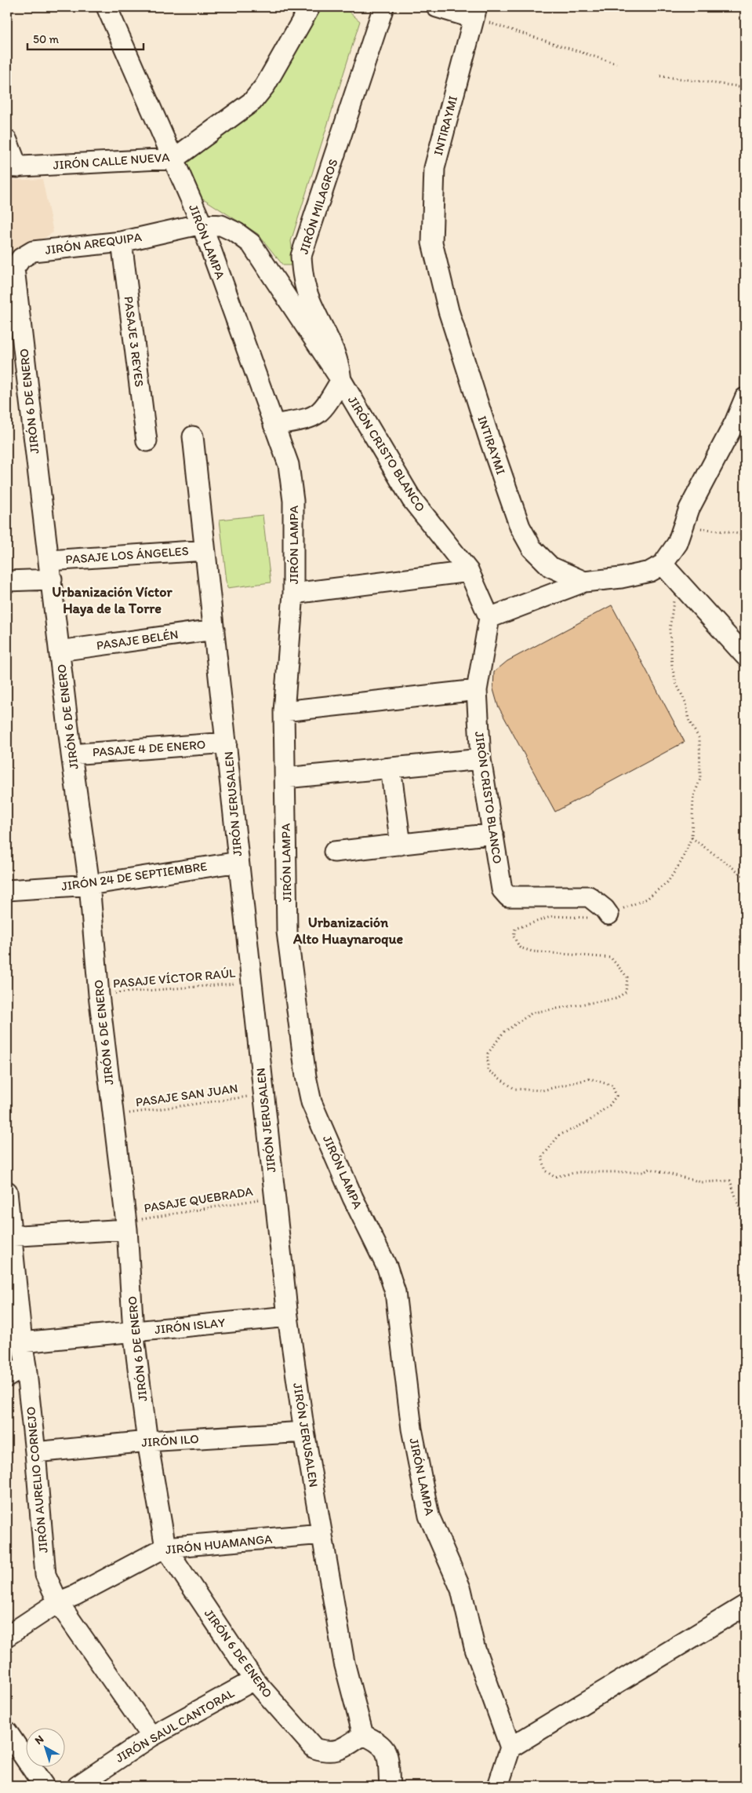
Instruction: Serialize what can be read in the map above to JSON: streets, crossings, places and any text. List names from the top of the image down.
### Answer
{
  "streets": {
    "street": [
      "INTIRAYMI",
      "JIRÓN CALLE NUEVA",
      "JIRÓN MILAGROS",
      "JIRÓN LAMPA",
      "JIRÓN AREQUIPA",
      "PASAJE 3 REYES",
      "JIRÓN 6 DE ENERO",
      "JIRÓN CRISTO BLANCO",
      "PASAJE LOS ÁNGELES",
      "PASAJE BELÉN",
      "PASAJE 4 DE ENERO",
      "JIRÓN JERUSALEN",
      "JIRÓN 24 DE SEPTIEMBRE",
      "JIRÓN ISLAY",
      "JIRÓN ILO",
      "JIRÓN AURELIO CORNEJO",
      "JIRÓN HUAMANGA",
      "JIRÓN SAUL CANTORAL"
    ],
    "path": ["PASAJE VÍCTOR RAÚL", "PASAJE SAN JUAN", "PASAJE QUEBRADA"]
  },
  "crossings": [
    ["JIRÓN CALLE NUEVA", "JIRÓN LAMPA"],
    ["JIRÓN MILAGROS", "JIRÓN CRISTO BLANCO"],
    ["JIRÓN LAMPA", "JIRÓN AREQUIPA"],
    ["JIRÓN LAMPA", "JIRÓN CRISTO BLANCO"],
    ["JIRÓN AREQUIPA", "PASAJE 3 REYES"],
    ["JIRÓN AREQUIPA", "JIRÓN 6 DE ENERO"],
    ["JIRÓN AREQUIPA", "JIRÓN CRISTO BLANCO"],
    ["JIRÓN 6 DE ENERO", "PASAJE LOS ÁNGELES"],
    ["JIRÓN 6 DE ENERO", "PASAJE BELÉN"],
    ["JIRÓN 6 DE ENERO", "PASAJE 4 DE ENERO"],
    ["JIRÓN 6 DE ENERO", "JIRÓN JERUSALEN"],
    ["JIRÓN 6 DE ENERO", "JIRÓN 24 DE SEPTIEMBRE"],
    ["JIRÓN 6 DE ENERO", "PASAJE VÍCTOR RAÚL"],
    ["JIRÓN 6 DE ENERO", "PASAJE SAN JUAN"],
    ["JIRÓN 6 DE ENERO", "PASAJE QUEBRADA"],
    ["JIRÓN 6 DE ENERO", "JIRÓN ISLAY"],
    ["JIRÓN 6 DE ENERO", "JIRÓN ILO"],
    ["JIRÓN 6 DE ENERO", "JIRÓN HUAMANGA"],
    ["JIRÓN 6 DE ENERO", "JIRÓN SAUL CANTORAL"],
    ["PASAJE LOS ÁNGELES", "JIRÓN JERUSALEN"],
    ["PASAJE BELÉN", "JIRÓN JERUSALEN"],
    ["PASAJE 4 DE ENERO", "JIRÓN JERUSALEN"],
    ["JIRÓN JERUSALEN", "JIRÓN 24 DE SEPTIEMBRE"],
    ["JIRÓN JERUSALEN", "PASAJE VÍCTOR RAÚL"],
    ["JIRÓN JERUSALEN", "PASAJE SAN JUAN"],
    ["JIRÓN JERUSALEN", "PASAJE QUEBRADA"],
    ["JIRÓN JERUSALEN", "JIRÓN ISLAY"],
    ["JIRÓN JERUSALEN", "JIRÓN ILO"],
    ["JIRÓN JERUSALEN", "JIRÓN HUAMANGA"],
    ["JIRÓN ISLAY", "JIRÓN AURELIO CORNEJO"],
    ["JIRÓN ILO", "JIRÓN AURELIO CORNEJO"],
    ["JIRÓN AURELIO CORNEJO", "JIRÓN HUAMANGA"],
    ["JIRÓN AURELIO CORNEJO", "JIRÓN SAUL CANTORAL"]
  ],
  "districts": ["Urbanización Víctor Haya de la Torre", "Urbanización Alto Huaynaroque"],
  "scale_bar": "50 m",
  "north": "top left"
}
